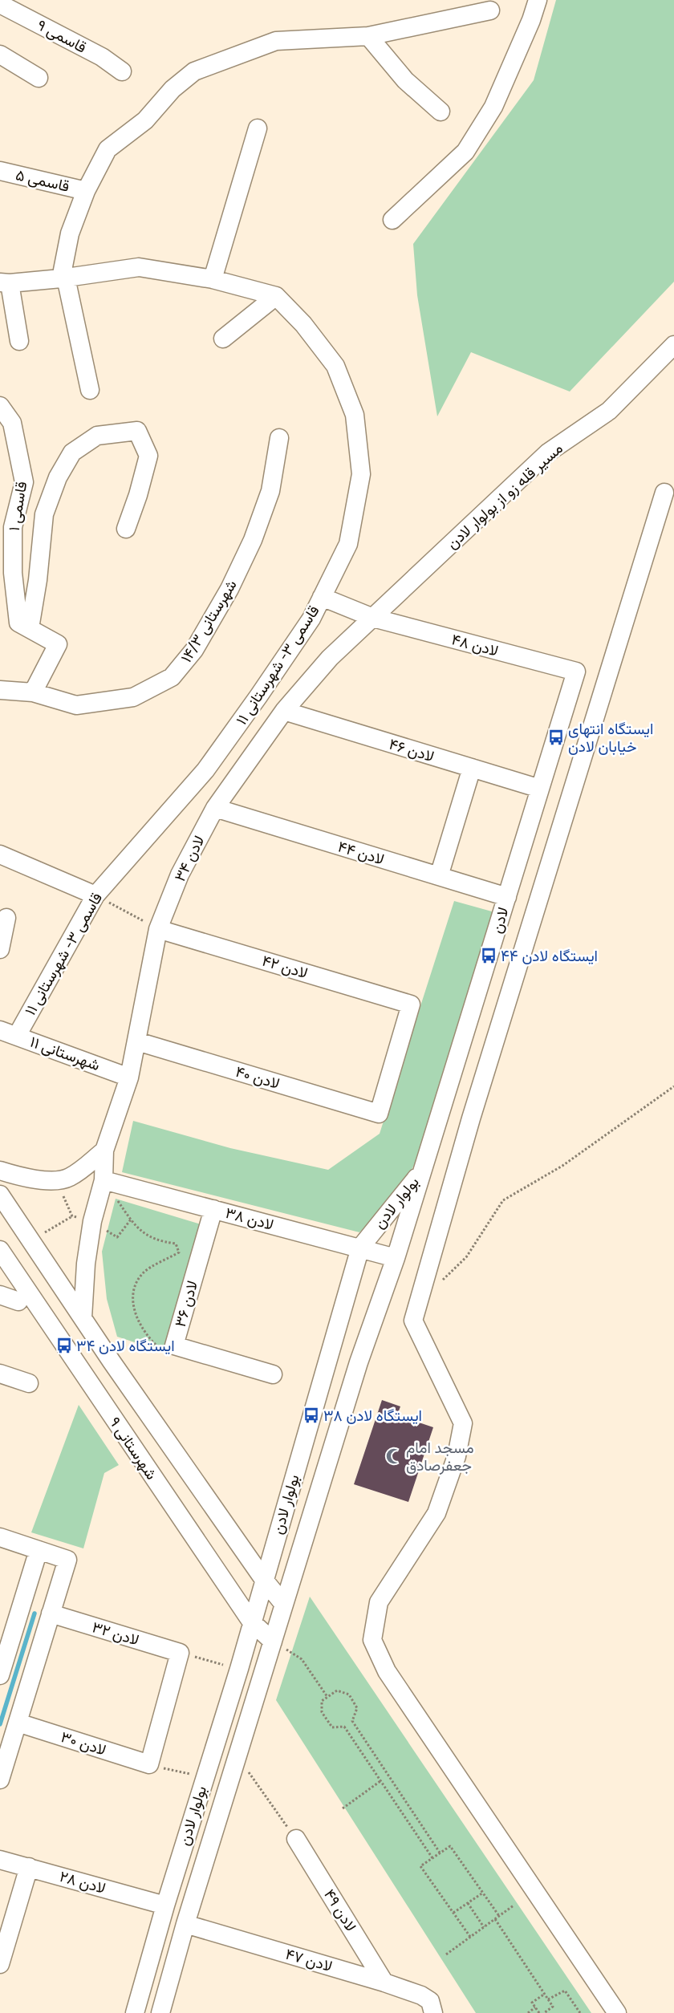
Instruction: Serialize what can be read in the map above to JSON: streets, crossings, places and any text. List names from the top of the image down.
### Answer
{
  "streets": {
    "street": [
      "قاسمی ۹",
      "قاسمی ۵",
      "مسیر قله زو از بولوار لادن",
      "قاسمی ۱",
      "شهرستانی ۱۴/۳",
      "لادن ۴۸",
      "قاسمی ۳- شهرستانی ۱۱",
      "لادن ۴۶",
      "لادن ۴۴",
      "لادن ۳۴",
      "لادن",
      "لادن ۴۲",
      "شهرستانی ۱۱",
      "لادن ۴۰",
      "بولوار لادن",
      "لادن ۳۸",
      "لادن ۳۶",
      "شهرستانی ۹",
      "لادن ۳۲",
      "لادن ۳۰",
      "لادن ۲۸",
      "لادن ۴۹",
      "لادن ۴۷"
    ]
  },
  "crossings": [
    ["مسیر قله زو از بولوار لادن", "لادن ۴۸"],
    ["مسیر قله زو از بولوار لادن", "لادن ۳۴"],
    ["لادن ۴۸", "قاسمی ۳- شهرستانی ۱۱"],
    ["لادن ۴۸", "لادن ۳۴"],
    ["لادن ۴۸", "لادن"],
    ["قاسمی ۳- شهرستانی ۱۱", "شهرستانی ۱۱"],
    ["لادن ۴۶", "لادن ۳۴"],
    ["لادن ۴۶", "لادن"],
    ["لادن ۴۴", "لادن ۳۴"],
    ["لادن ۴۴", "لادن"],
    ["لادن ۳۴", "لادن ۴۲"],
    ["لادن ۳۴", "شهرستانی ۱۱"],
    ["لادن ۳۴", "لادن ۴۰"],
    ["لادن ۳۴", "لادن ۳۸"],
    ["لادن", "بولوار لادن"],
    ["لادن ۴۲", "لادن ۴۰"],
    ["بولوار لادن", "لادن ۳۸"],
    ["بولوار لادن", "شهرستانی ۹"],
    ["بولوار لادن", "لادن ۲۸"],
    ["بولوار لادن", "لادن ۴۷"],
    ["لادن ۳۸", "لادن ۳۶"],
    ["لادن ۴۹", "لادن ۴۷"]
  ],
  "places": {
    "bus stop": [
      "ایستگاه انتهای خیابان لادن",
      "ایستگاه لادن ۴۴",
      "ایستگاه لادن ۳۴",
      "ایستگاه لادن ۳۸"
    ],
    "mosque": ["مسجد امام جعفرصادق"]
  }
}
